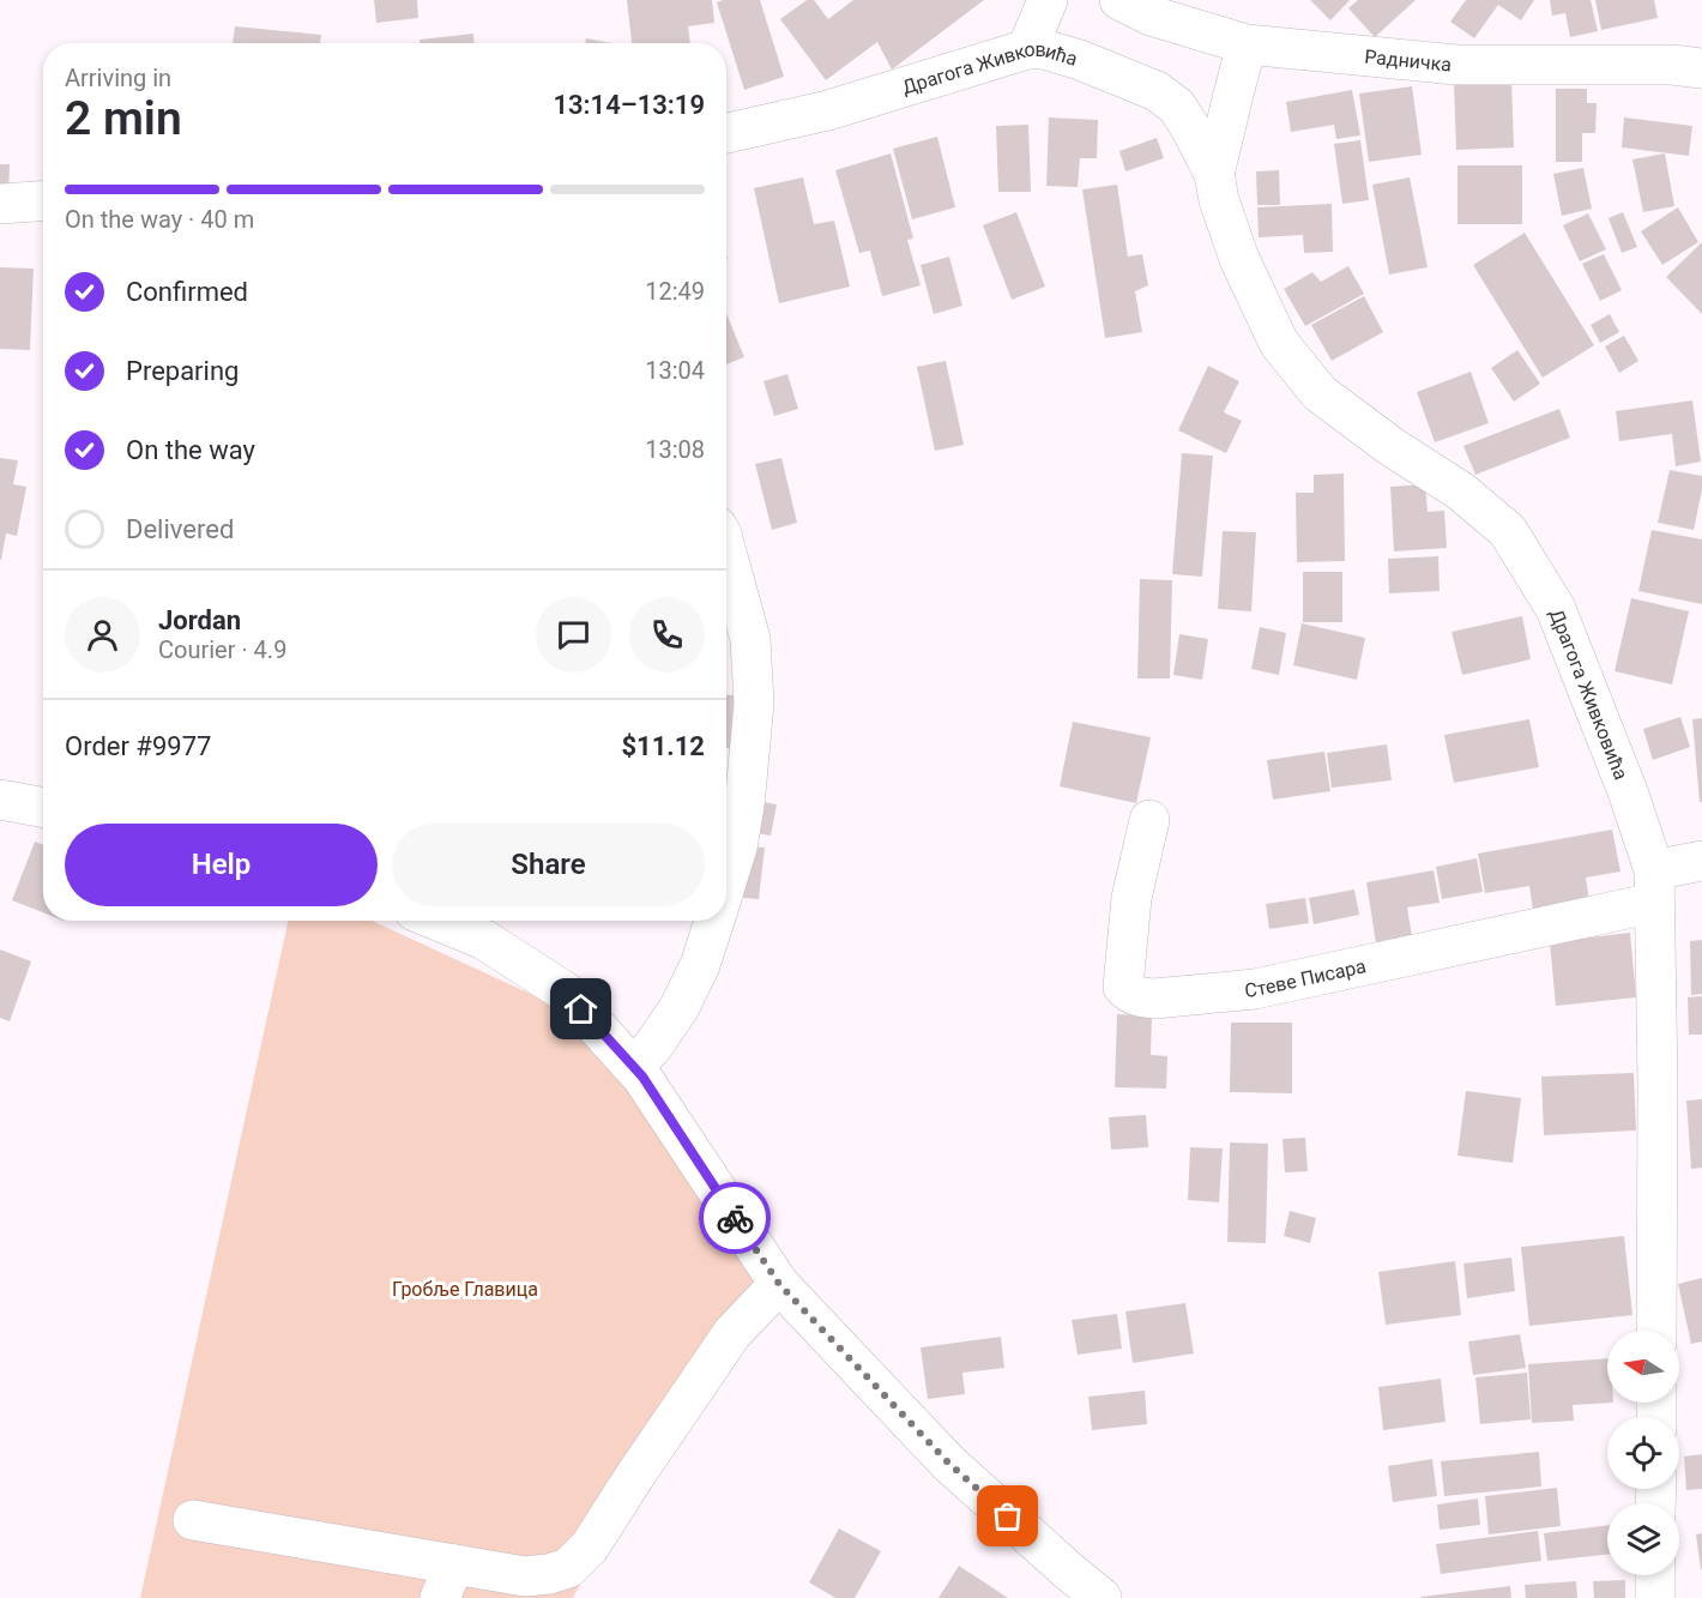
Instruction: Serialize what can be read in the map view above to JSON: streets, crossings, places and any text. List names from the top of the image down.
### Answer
{
  "streets": {
    "street": ["Радничка", "Драгога Живковића", "Стеве Писара"]
  },
  "crossings": [
    ["Радничка", "Драгога Живковића"],
    ["Драгога Живковића", "Стеве Писара"]
  ],
  "parks": ["Гробље Главица"],
  "north": "left",
  "page": {
    "heading": ["2 min", "Arriving in", "13:14–13:19"],
    "panel": [
      "Jordan",
      "Courier · 4.9",
      "Order #9977",
      "$11.12"
    ],
    "bar": "On the way · 40 m",
    "list": [
      ["Confirmed", "12:49"],
      ["Preparing", "13:04"],
      ["On the way", "13:08"],
      "Delivered"
    ],
    "buttons": ["Help", "Share"]
  }
}
